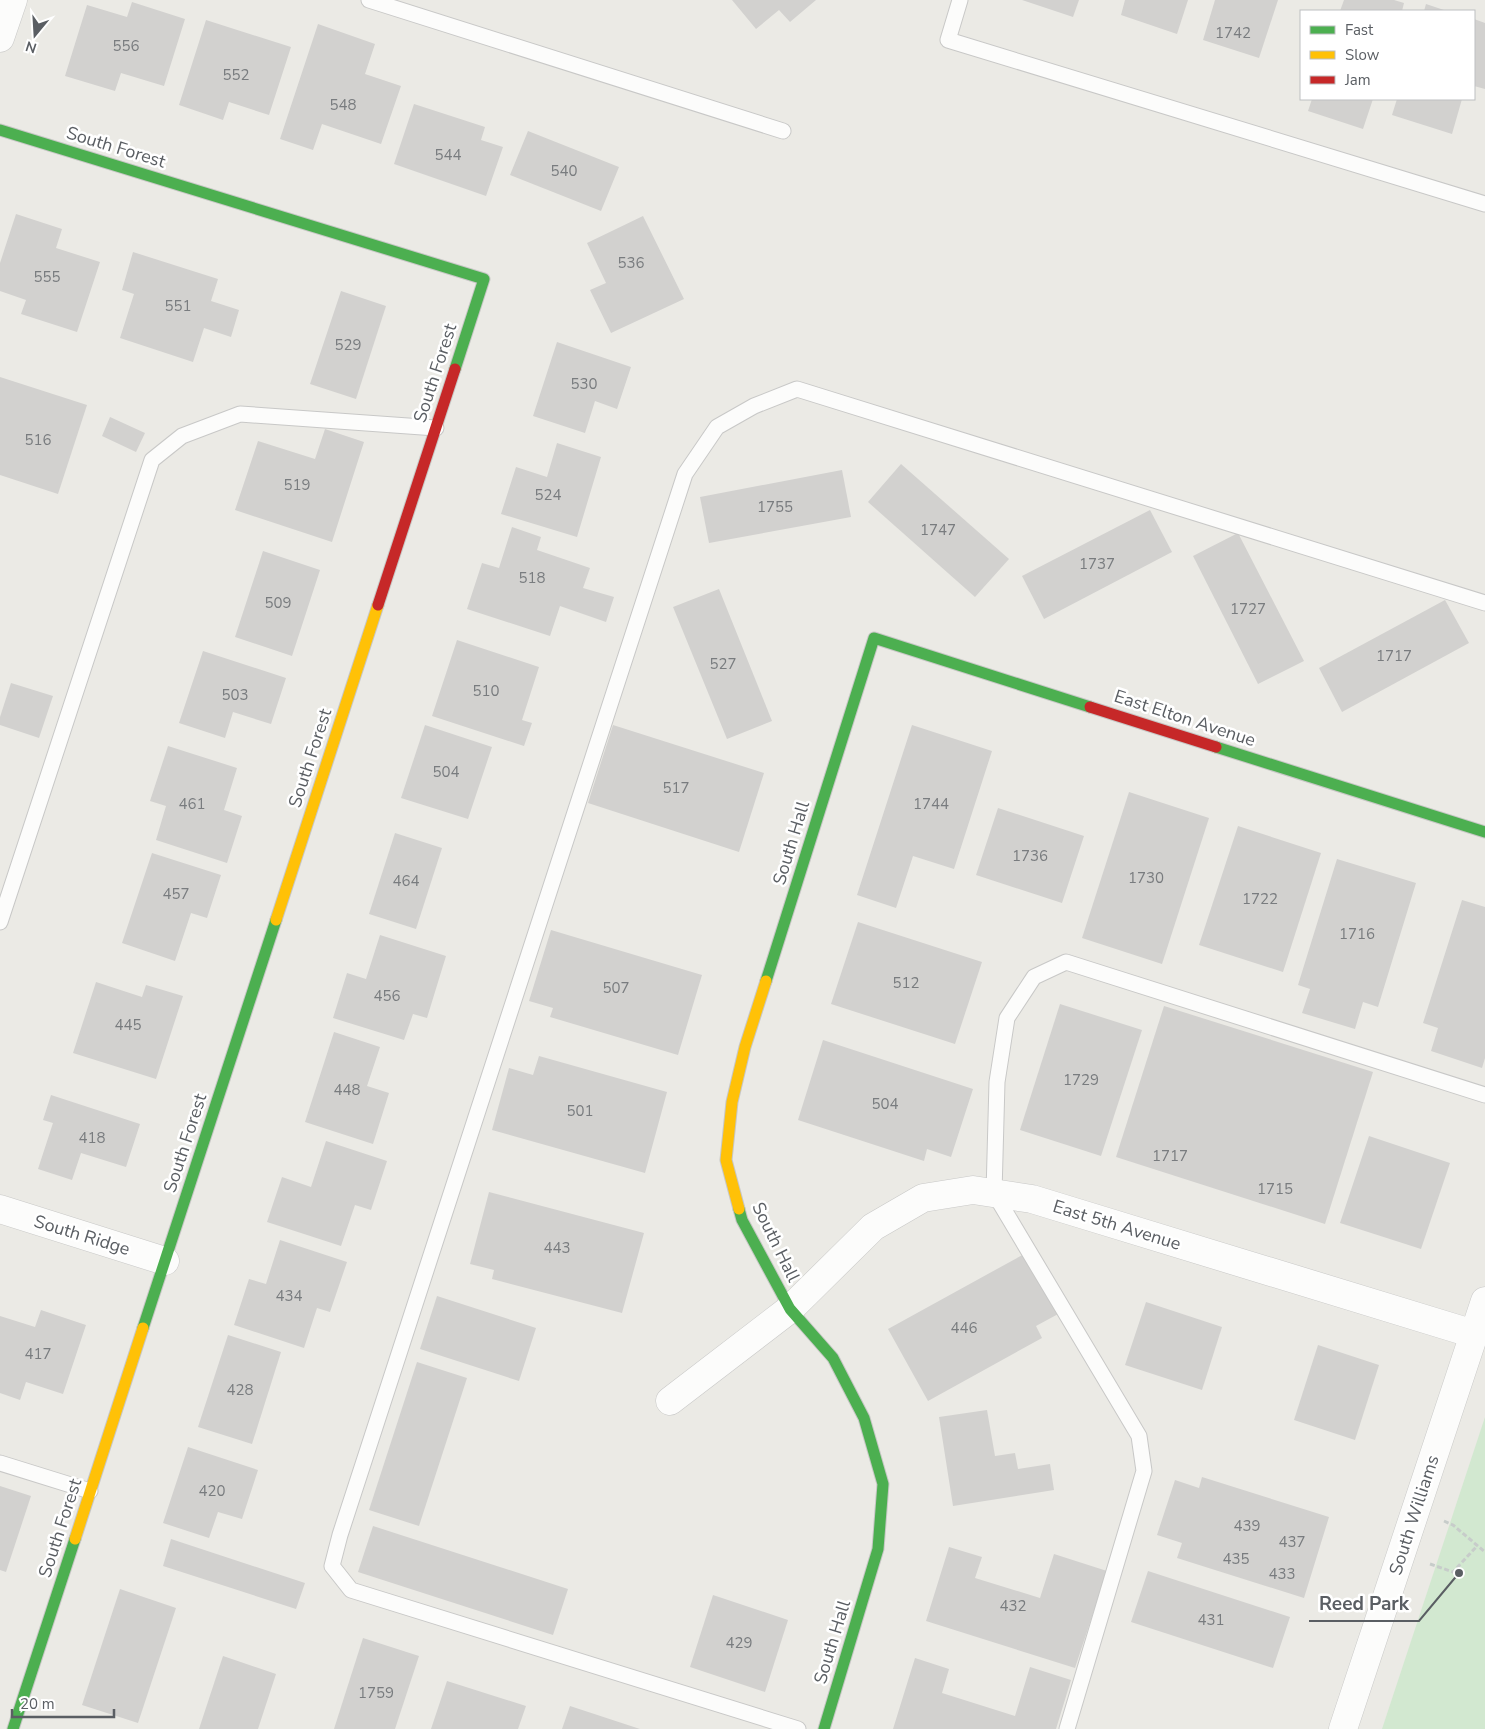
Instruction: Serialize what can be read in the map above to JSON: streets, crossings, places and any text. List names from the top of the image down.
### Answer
{
  "streets": {
    "street": [
      "South Forest",
      "East Elton Avenue",
      "South Hall",
      "East 5th Avenue",
      "South Ridge",
      "South Williams"
    ]
  },
  "crossings": [
    ["South Forest", "South Ridge"],
    ["East Elton Avenue", "South Hall"],
    ["South Hall", "East 5th Avenue"],
    ["East 5th Avenue", "South Williams"]
  ],
  "places": ["Reed Park"],
  "house_numbers": [
    "1742",
    "556",
    "552",
    "548",
    "544",
    "540",
    "536",
    "555",
    "551",
    "529",
    "530",
    "516",
    "519",
    "524",
    "1755",
    "1747",
    "1737",
    "518",
    "509",
    "1727",
    "1717",
    "527",
    "510",
    "503",
    "504",
    "517",
    "461",
    "1744",
    "1736",
    "1730",
    "464",
    "457",
    "1722",
    "1716",
    "512",
    "507",
    "456",
    "445",
    "1729",
    "448",
    "504",
    "501",
    "418",
    "1717",
    "1715",
    "443",
    "434",
    "446",
    "417",
    "428",
    "420",
    "439",
    "437",
    "435",
    "433",
    "432",
    "431",
    "429",
    "1759"
  ],
  "legend": ["Fast", "Slow", "Jam"],
  "scale_bar": "20 m",
  "north": "bottom"
}
